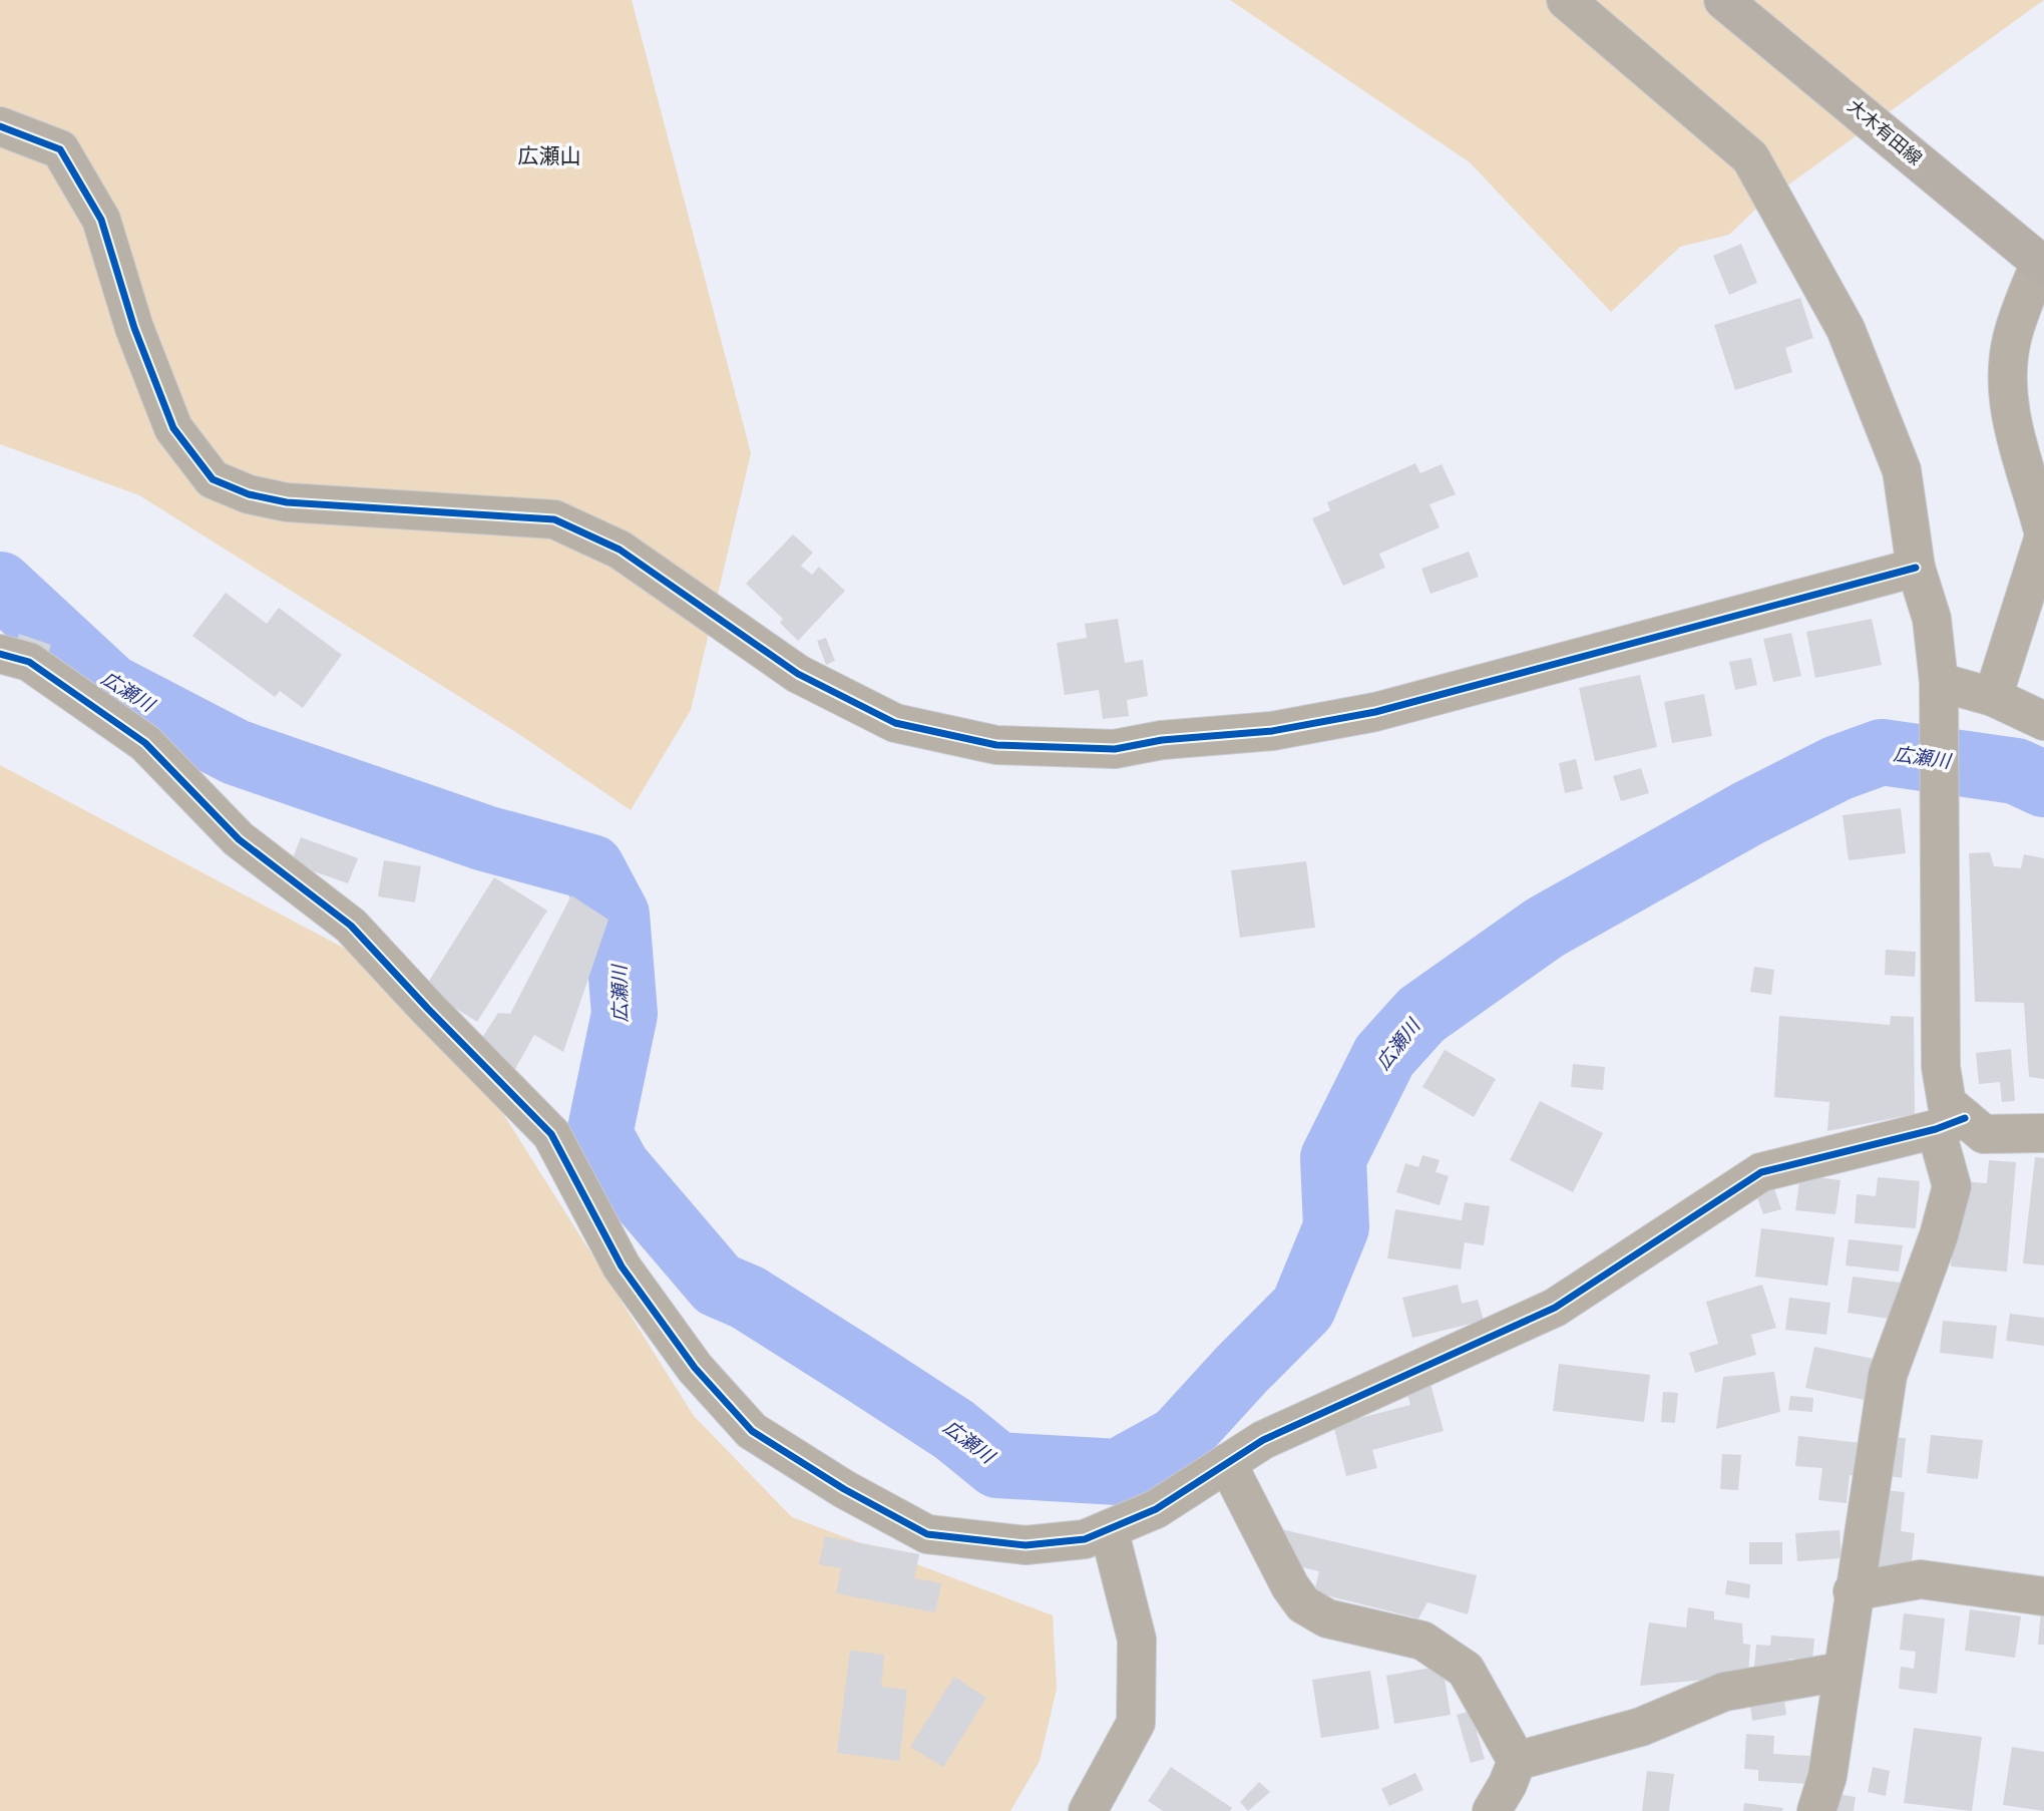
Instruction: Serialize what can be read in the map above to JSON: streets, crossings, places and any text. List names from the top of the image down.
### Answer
{
  "streets": {
    "main road": ["大木有田線"]
  },
  "districts": ["広瀬山"],
  "water": ["広瀬川"]
}
